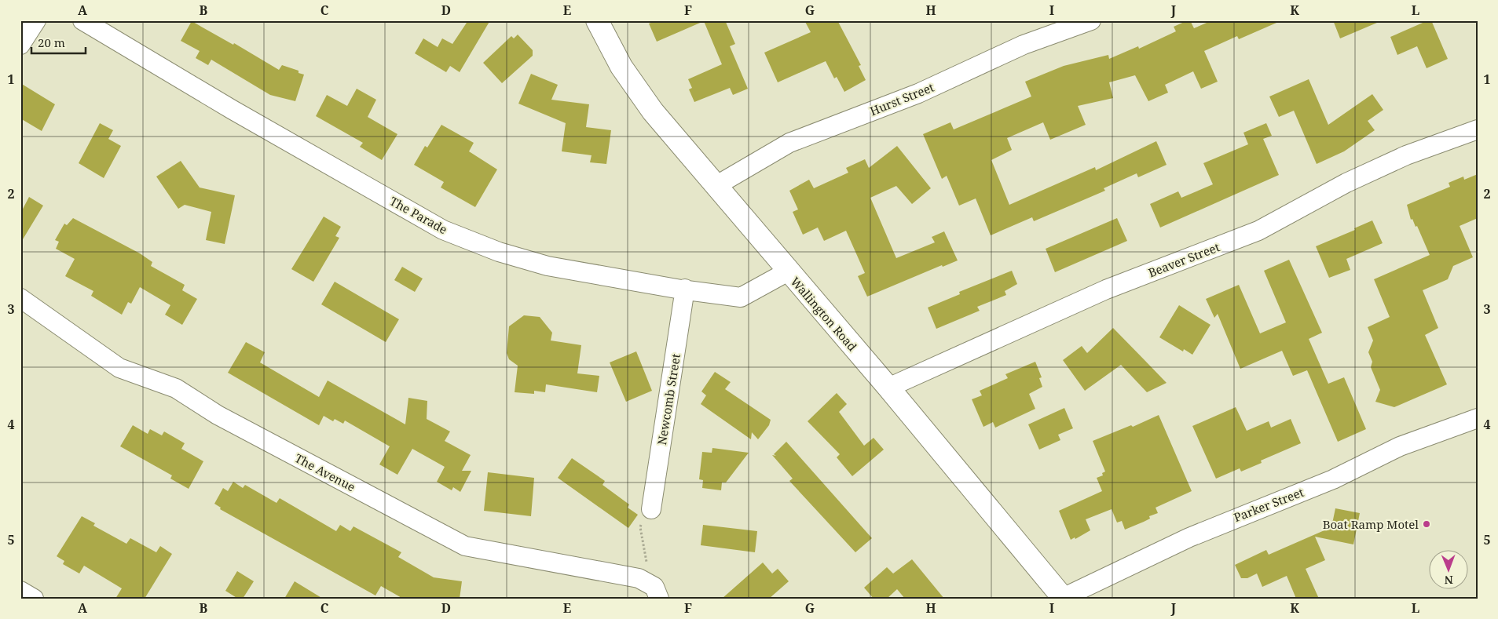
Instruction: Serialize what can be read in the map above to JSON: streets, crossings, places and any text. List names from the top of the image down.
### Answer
{
  "streets": {
    "street": [
      "Hurst Street",
      "The Parade",
      "Beaver Street",
      "Wallington Road",
      "Newcomb Street",
      "The Avenue",
      "Parker Street"
    ]
  },
  "crossings": [
    ["Hurst Street", "Wallington Road"],
    ["The Parade", "Wallington Road"],
    ["The Parade", "Newcomb Street"],
    ["Beaver Street", "Wallington Road"],
    ["Wallington Road", "Parker Street"]
  ],
  "places": ["Boat Ramp Motel"],
  "scale_bar": "20 m",
  "north": "bottom",
  "grid": {
    "columns": [
      "A",
      "B",
      "C",
      "D",
      "E",
      "F",
      "G",
      "H",
      "I",
      "J",
      "K",
      "L"
    ],
    "rows": [
      "1",
      "2",
      "3",
      "4",
      "5"
    ]
  }
}
